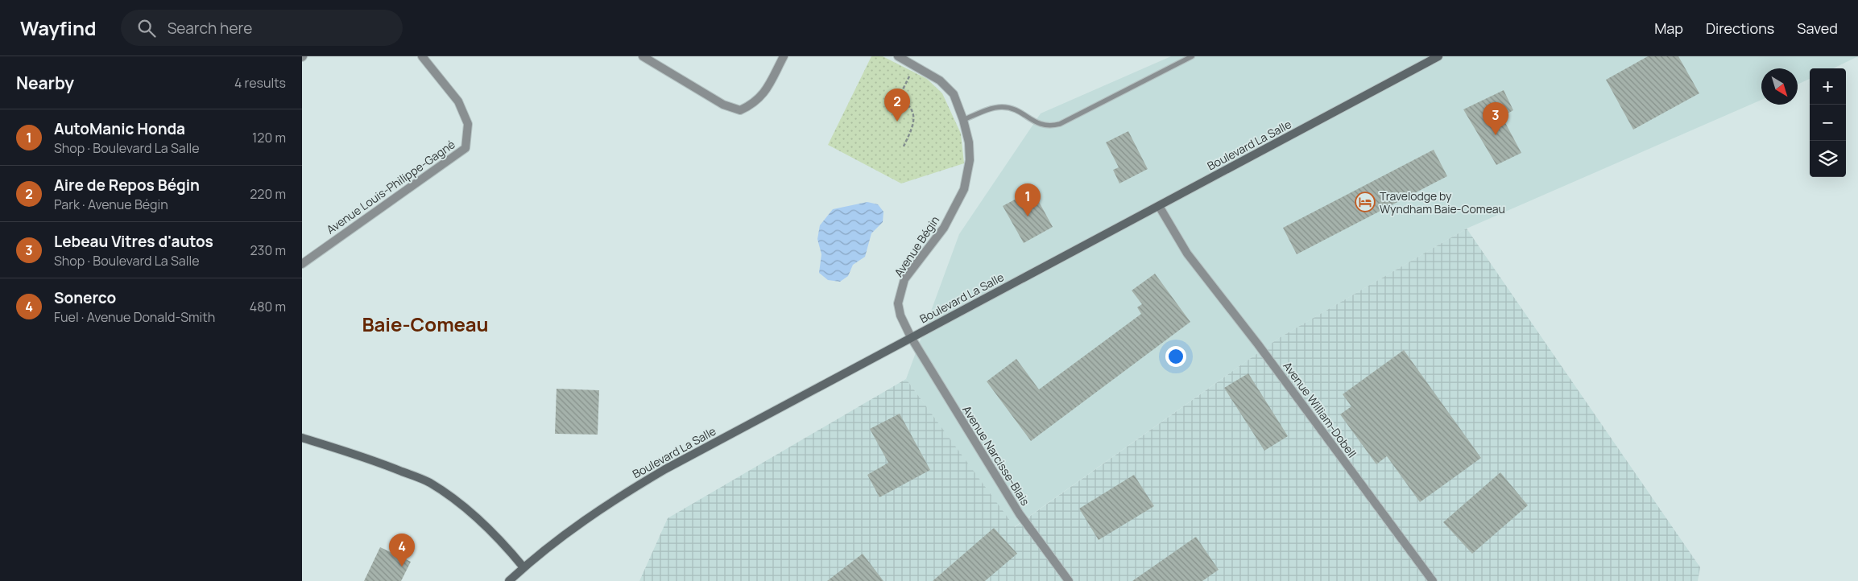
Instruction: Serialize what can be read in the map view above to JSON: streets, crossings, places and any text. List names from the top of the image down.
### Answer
{
  "streets": {
    "street": [
      "Boulevard La Salle",
      "Avenue Louis-Philippe-Gagné",
      "Avenue Bégin",
      "Avenue William-Dobell",
      "Avenue Narcisse-Blais"
    ]
  },
  "crossings": [
    ["Boulevard La Salle", "Avenue Bégin"],
    ["Boulevard La Salle", "Avenue William-Dobell"],
    ["Boulevard La Salle", "Avenue Narcisse-Blais"],
    ["Avenue Bégin", "Avenue Narcisse-Blais"]
  ],
  "districts": ["Baie-Comeau"],
  "places": {
    "hotel": ["Travelodge by Wyndham Baie-Comeau"]
  },
  "north": "bottom right",
  "page": {
    "header": "Wayfind",
    "search": "Search here",
    "nav": ["Map", "Directions", "Saved"],
    "heading": ["Nearby", "4 results"],
    "map_buttons": ["+", "−"],
    "pins": [
      "2",
      "3",
      "1",
      "4"
    ],
    "list": [
      {
        "mark": "1",
        "name": "AutoManic Honda",
        "note": "Shop · Boulevard La Salle",
        "value": "120 m"
      },
      {
        "mark": "2",
        "name": "Aire de Repos Bégin",
        "note": "Park · Avenue Bégin",
        "value": "220 m"
      },
      {
        "mark": "3",
        "name": "Lebeau Vitres d'autos",
        "note": "Shop · Boulevard La Salle",
        "value": "230 m"
      },
      {
        "mark": "4",
        "name": "Sonerco",
        "note": "Fuel · Avenue Donald-Smith",
        "value": "480 m"
      }
    ]
  }
}
